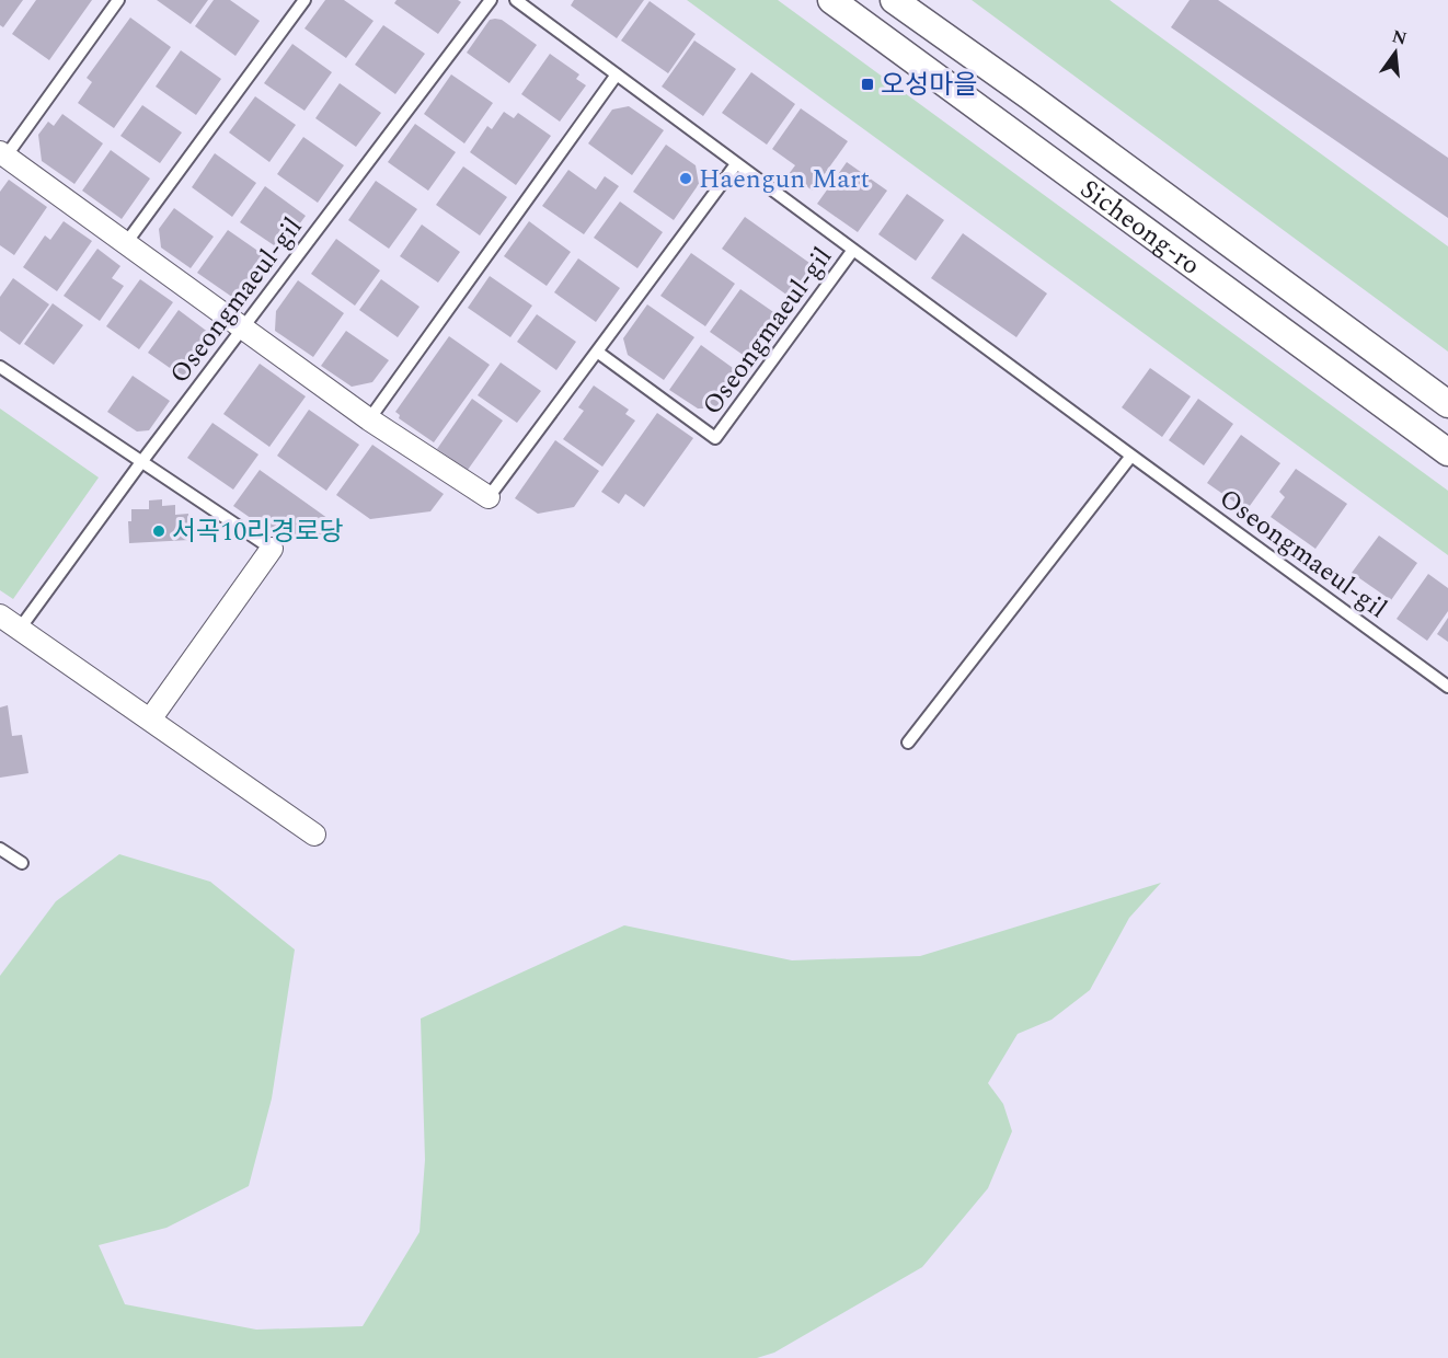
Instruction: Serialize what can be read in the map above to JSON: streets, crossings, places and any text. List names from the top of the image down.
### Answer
{
  "streets": {
    "street": ["Sicheong-ro"],
    "lane": ["Oseongmaeul-gil"]
  },
  "places": {
    "transit": ["오성마을"],
    "other": ["Haengun Mart", "서곡10리경로당"]
  },
  "north": "top"
}
